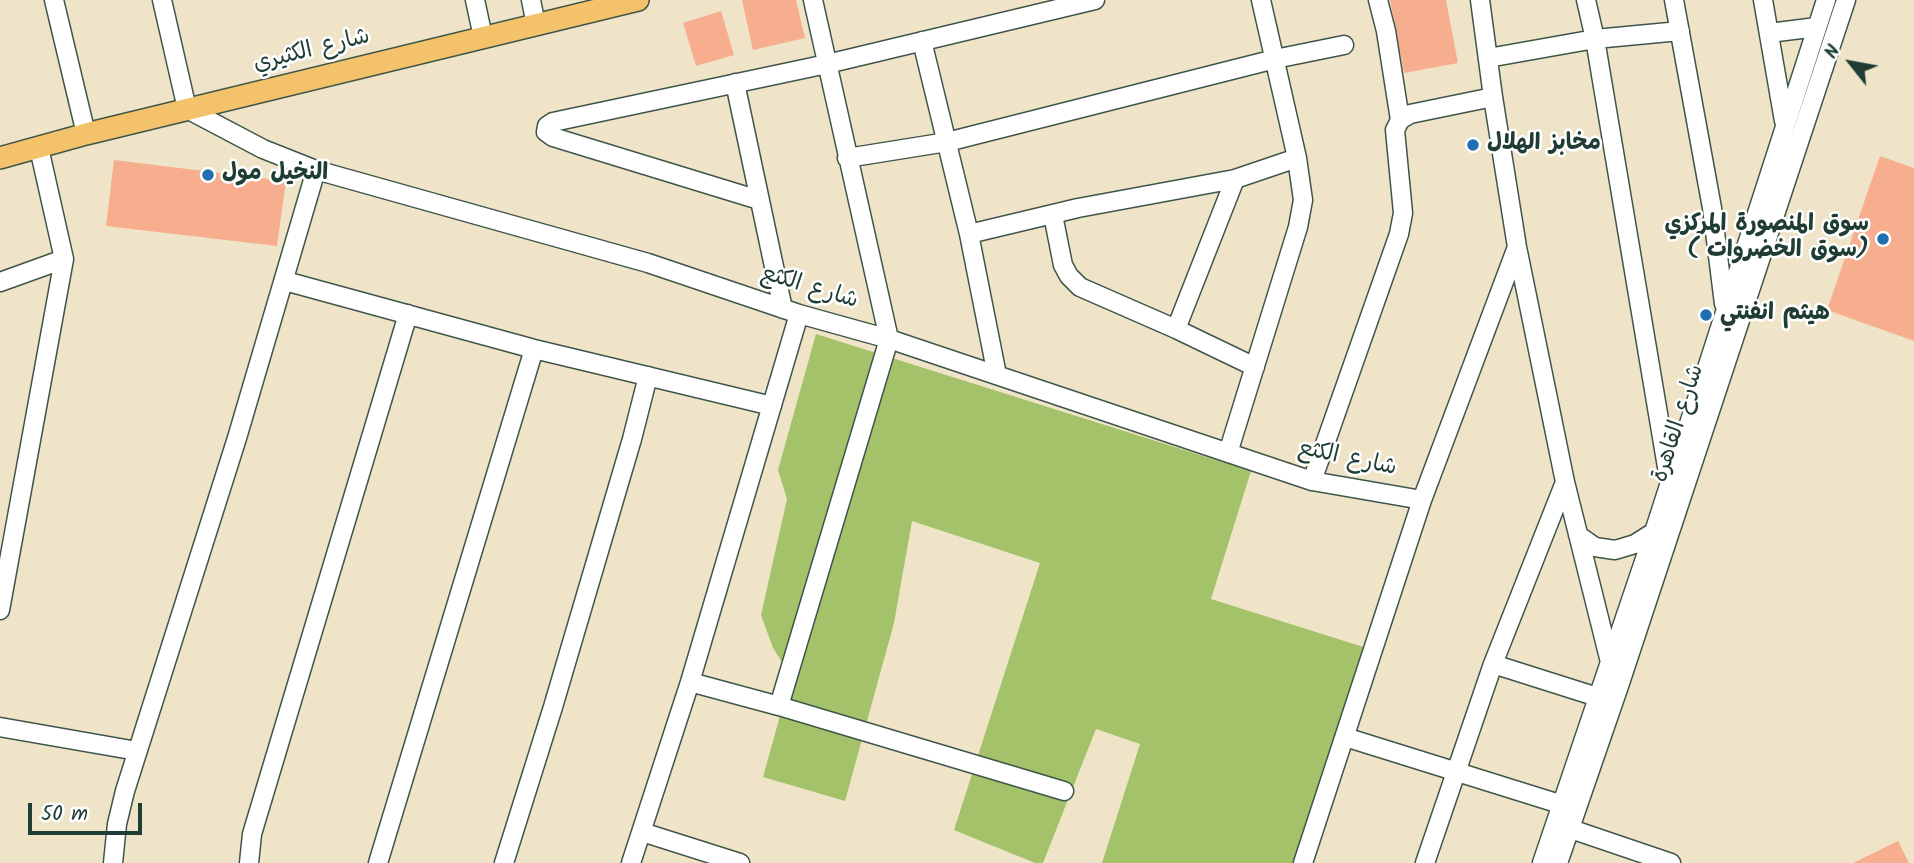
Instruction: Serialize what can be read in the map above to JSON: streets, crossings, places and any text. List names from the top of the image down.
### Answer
{
  "streets": {
    "main road": ["شارع الكثيري"],
    "street": ["شارع الكثع", "شارع القاهرة"]
  },
  "crossings": [
    ["شارع الكثيري", "شارع الكثع"]
  ],
  "places": [
    "مخابز الهلال",
    "النخيل مول",
    "سوق المنصورة المركزي ( سوق الخضروات)",
    "هيثم انفنتي"
  ],
  "scale_bar": "50 m",
  "north": "top left"
}
